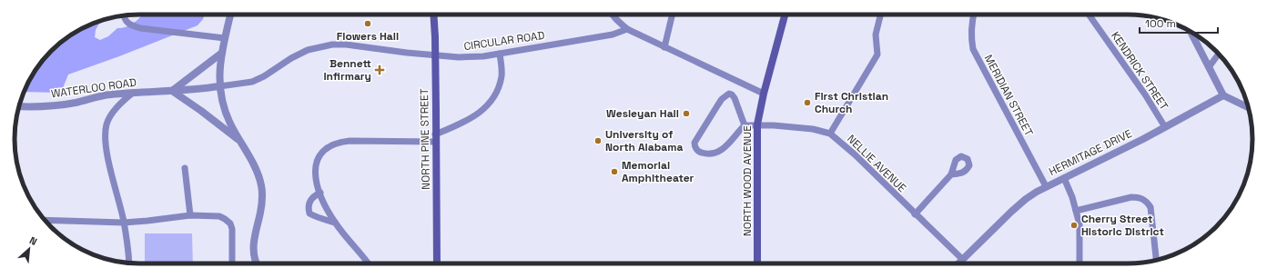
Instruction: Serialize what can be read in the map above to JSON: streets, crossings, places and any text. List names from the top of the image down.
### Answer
{
  "streets": {
    "main road": ["NORTH PINE STREET", "NORTH WOOD AVENUE"],
    "street": [
      "CIRCULAR ROAD",
      "KENDRICK STREET",
      "WATERLOO ROAD",
      "MERIDIAN STREET",
      "HERMITAGE DRIVE",
      "NELLIE AVENUE"
    ]
  },
  "crossings": [
    ["CIRCULAR ROAD", "WATERLOO ROAD"],
    ["KENDRICK STREET", "HERMITAGE DRIVE"],
    ["MERIDIAN STREET", "HERMITAGE DRIVE"],
    ["HERMITAGE DRIVE", "NELLIE AVENUE"],
    ["NELLIE AVENUE", "NORTH WOOD AVENUE"]
  ],
  "places": {
    "other": [
      "Flowers Hall",
      "First Christian Church",
      "Wesleyan Hall",
      "University of North Alabama",
      "Memorial Amphitheater",
      "Cherry Street Historic District"
    ],
    "health": ["Bennett Infirmary"]
  },
  "scale_bar": "100 m",
  "north": "top right"
}
